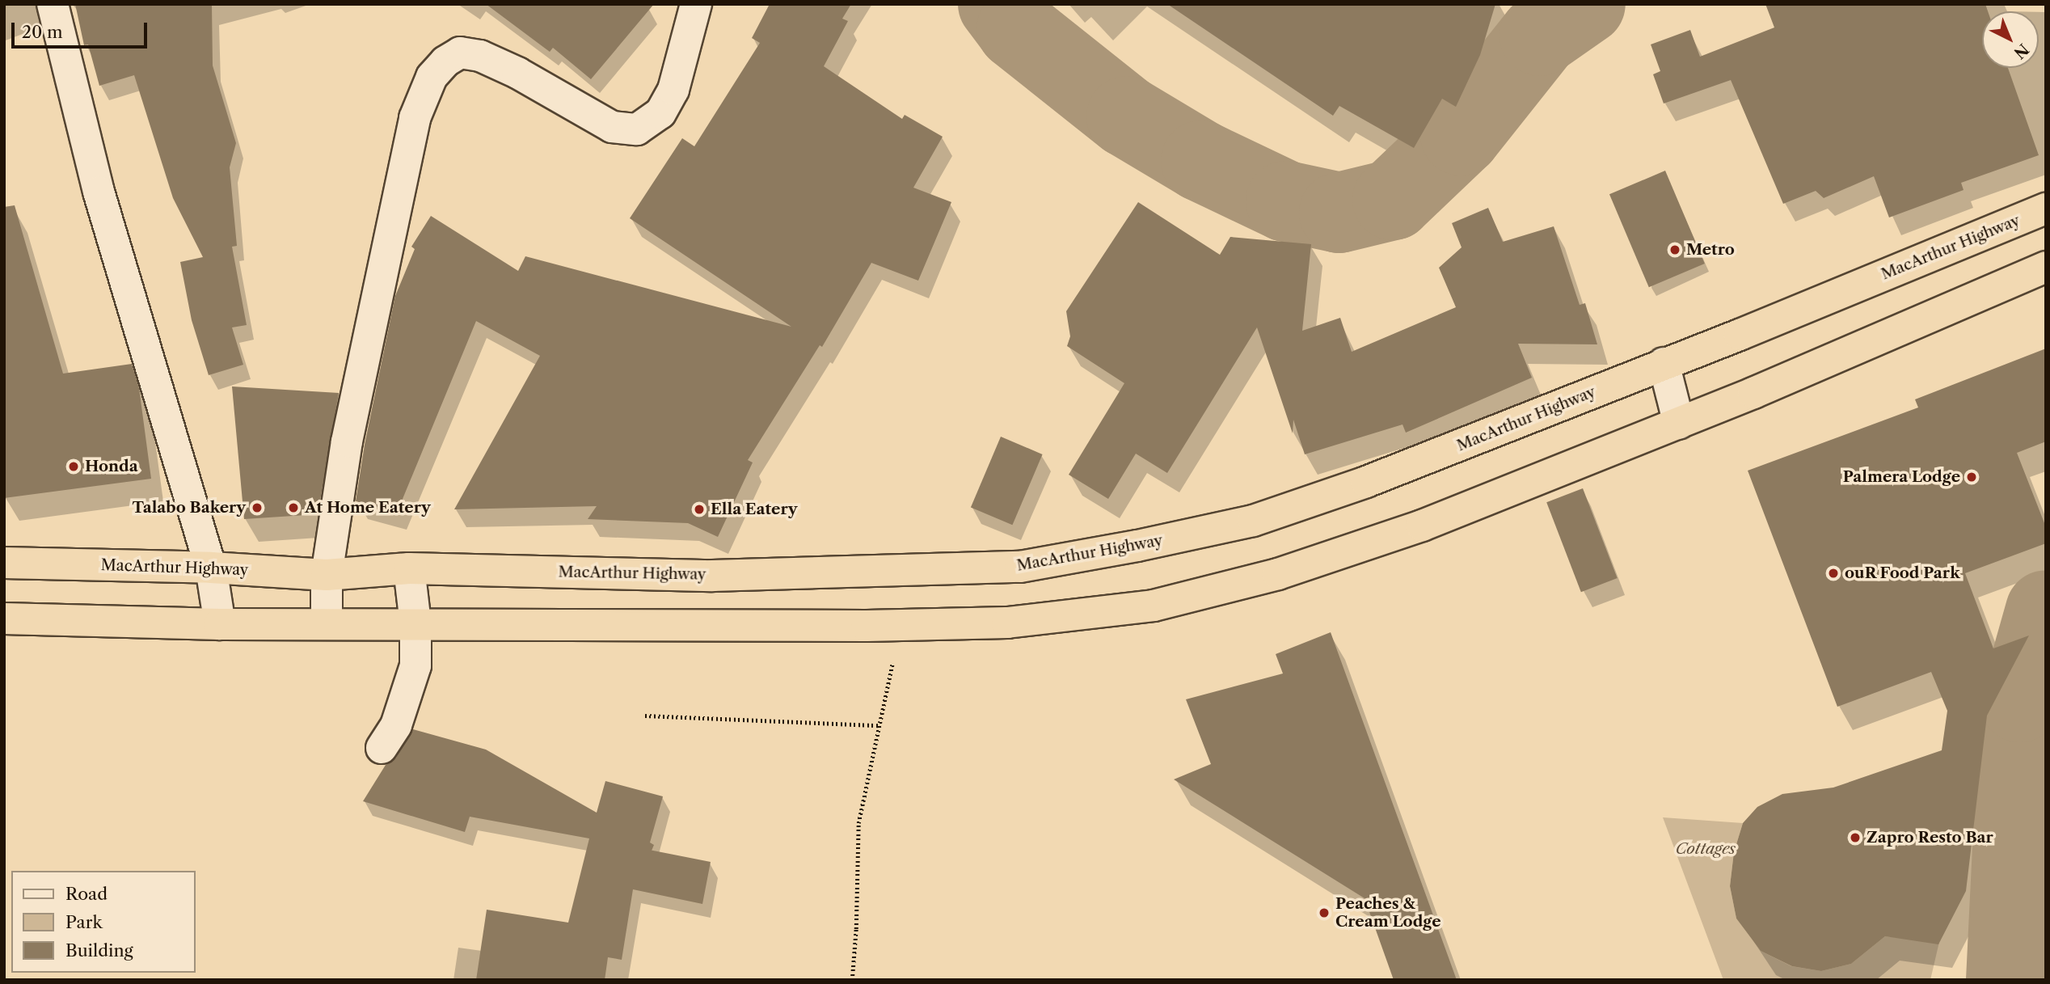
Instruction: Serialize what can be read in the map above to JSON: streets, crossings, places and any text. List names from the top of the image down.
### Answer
{
  "streets": {
    "highway": ["MacArthur Highway"]
  },
  "parks": ["Cottages"],
  "places": [
    "Metro",
    "Honda",
    "Palmera Lodge",
    "Talabo Bakery",
    "At Home Eatery",
    "Ella Eatery",
    "ouR Food Park",
    "Zapro Resto Bar",
    "Peaches & Cream Lodge"
  ],
  "legend": ["Road", "Park", "Building"],
  "scale_bar": "20 m",
  "north": "bottom right"
}
